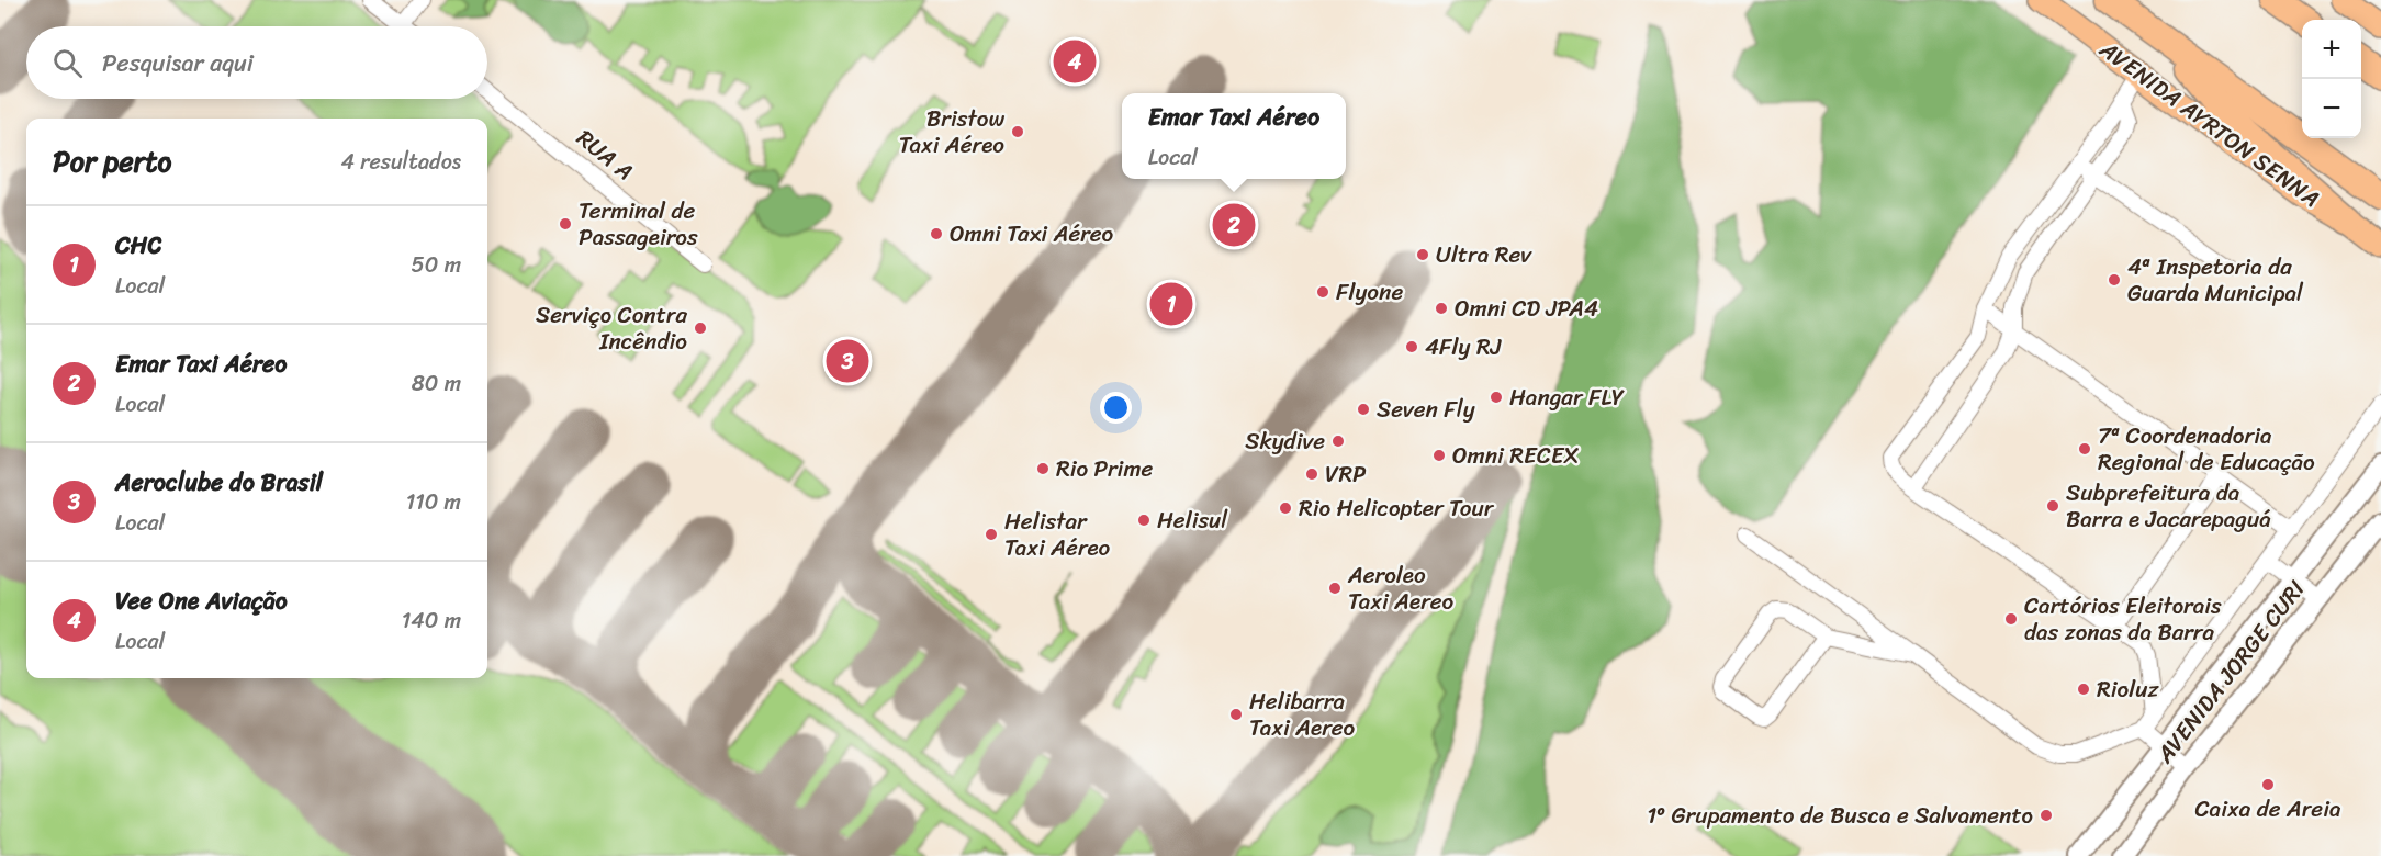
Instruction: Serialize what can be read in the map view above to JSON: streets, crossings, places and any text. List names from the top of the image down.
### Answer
{
  "streets": {
    "highway": ["AVENIDA AYRTON SENNA"],
    "street": ["RUA A", "AVENIDA JORGE CURI"]
  },
  "places": [
    "Bristow Taxi Aéreo",
    "Terminal de Passageiros",
    "Omni Taxi Aéreo",
    "Ultra Rev",
    "4ª Inspetoria da Guarda Municipal",
    "Flyone",
    "Omni CD JPA4",
    "Serviço Contra Incêndio",
    "4Fly RJ",
    "Hangar FLY",
    "Seven Fly",
    "Skydive",
    "7ª Coordenadoria Regional de Educação",
    "Omni RECEX",
    "Rio Prime",
    "VRP",
    "Subprefeitura da Barra e Jacarepaguá",
    "Rio Helicopter Tour",
    "Helisul",
    "Helistar Taxi Aéreo",
    "Aeroleo Taxi Aereo",
    "Cartórios Eleitorais das zonas da Barra",
    "Rioluz",
    "Helibarra Taxi Aereo",
    "Caixa de Areia",
    "1º Grupamento de Busca e Salvamento"
  ],
  "page": {
    "map_buttons": ["+", "−"],
    "search": "Pesquisar aqui",
    "pins": [
      "4",
      "2",
      "1",
      "3"
    ],
    "popup": ["Emar Taxi Aéreo", "Local"],
    "heading": ["Por perto", "4 resultados"],
    "list": [
      {
        "mark": "1",
        "name": "CHC",
        "note": "Local",
        "value": "50 m"
      },
      {
        "mark": "2",
        "name": "Emar Taxi Aéreo",
        "note": "Local",
        "value": "80 m"
      },
      {
        "mark": "3",
        "name": "Aeroclube do Brasil",
        "note": "Local",
        "value": "110 m"
      },
      {
        "mark": "4",
        "name": "Vee One Aviação",
        "note": "Local",
        "value": "140 m"
      }
    ]
  }
}
